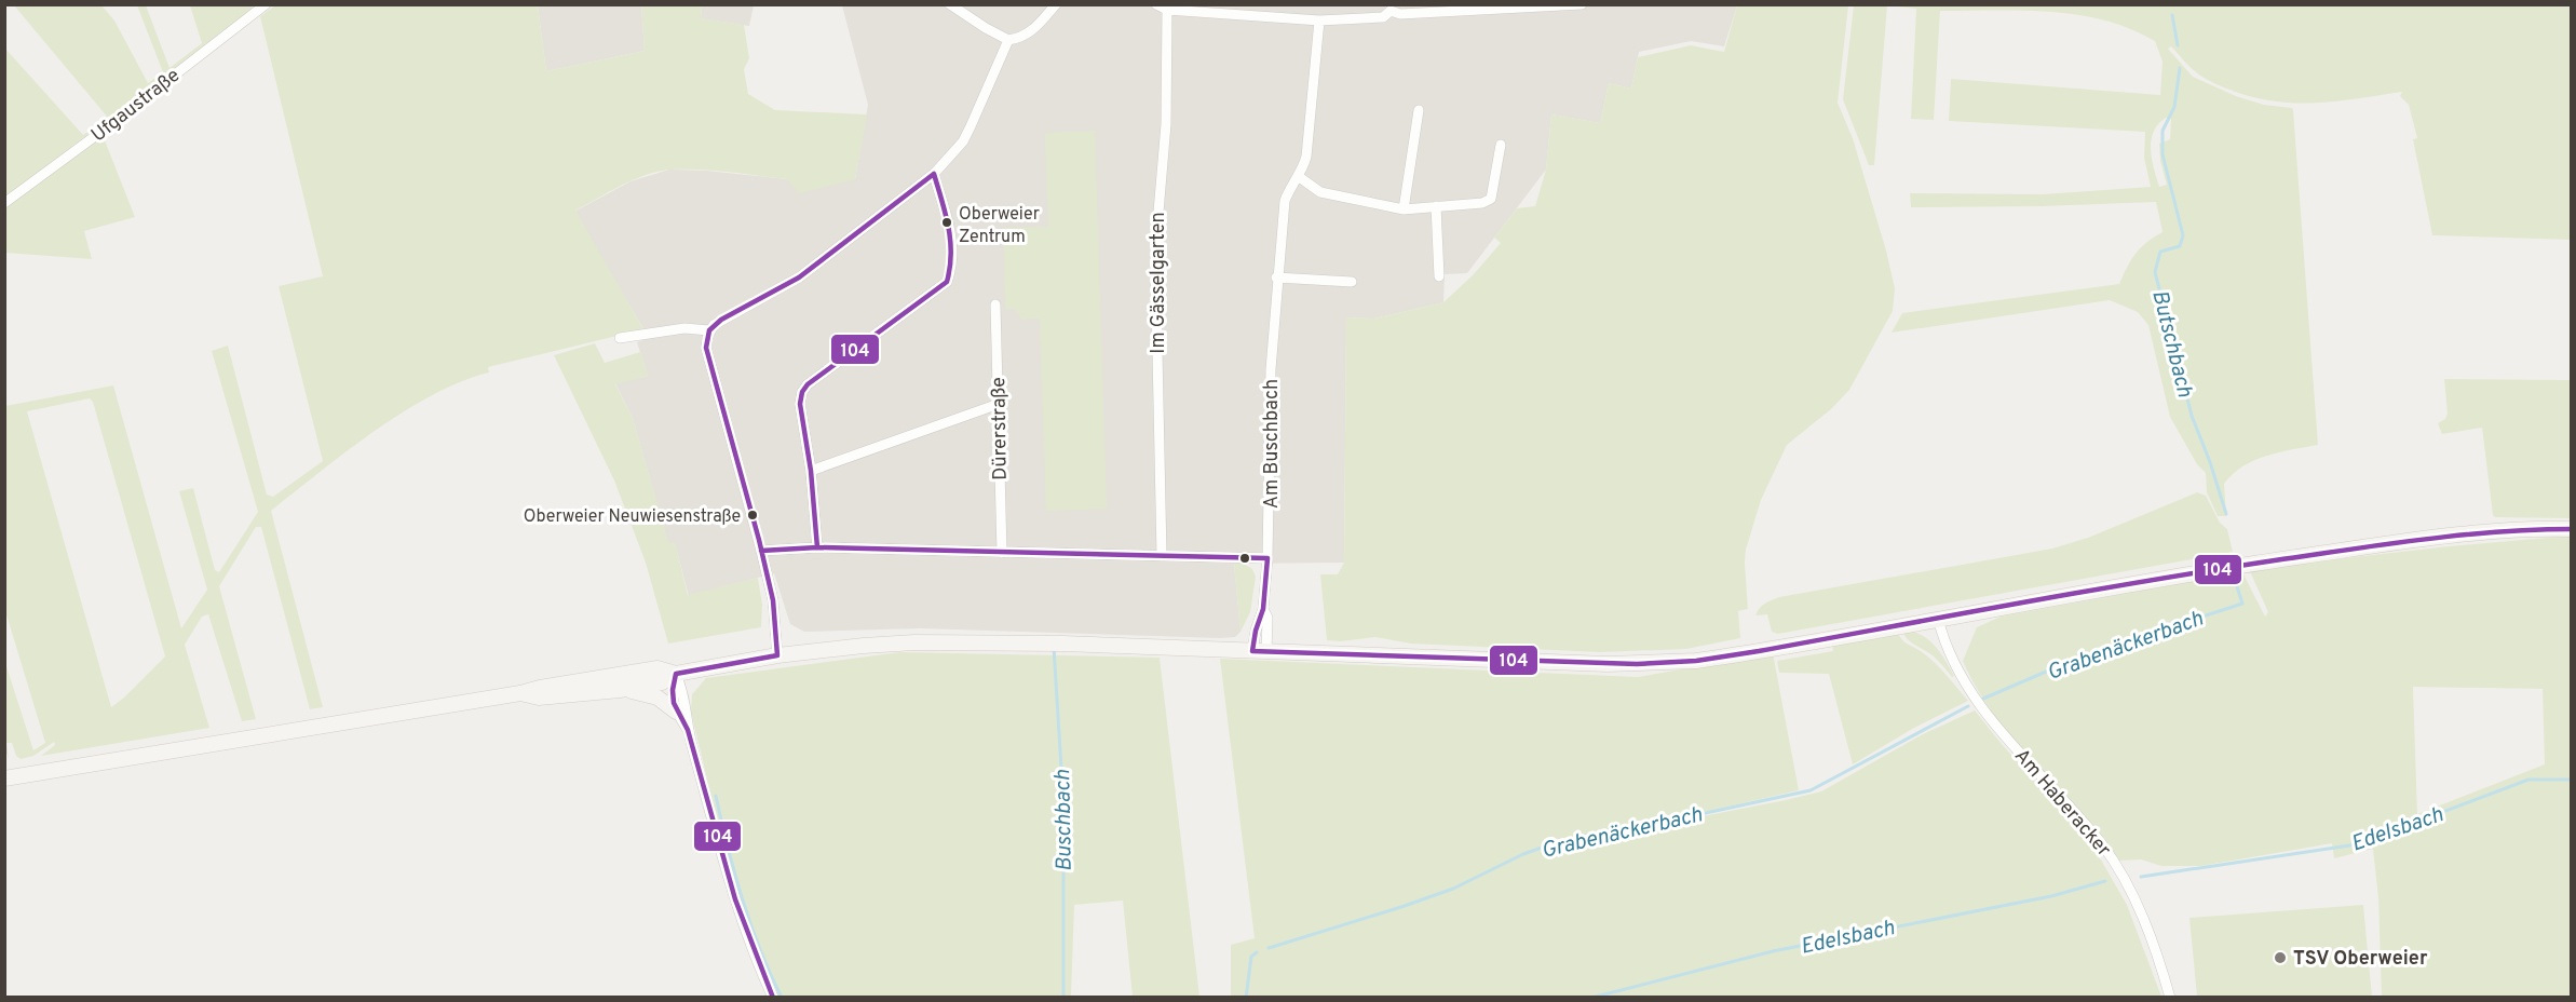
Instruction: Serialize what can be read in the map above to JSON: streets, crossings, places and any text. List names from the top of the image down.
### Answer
{
  "streets": {
    "street": [
      "Ufgaustraße",
      "Im Gässelgarten",
      "Dürerstraße",
      "Am Buschbach",
      "Am Haberacker"
    ]
  },
  "water": [
    "Butschbach",
    "Grabenäckerbach",
    "Buschbach",
    "Edelsbach"
  ],
  "places": ["Oberweier Zentrum", "Oberweier Neuwiesenstraße", "TSV Oberweier"],
  "lines": ["transit line 104"]
}
